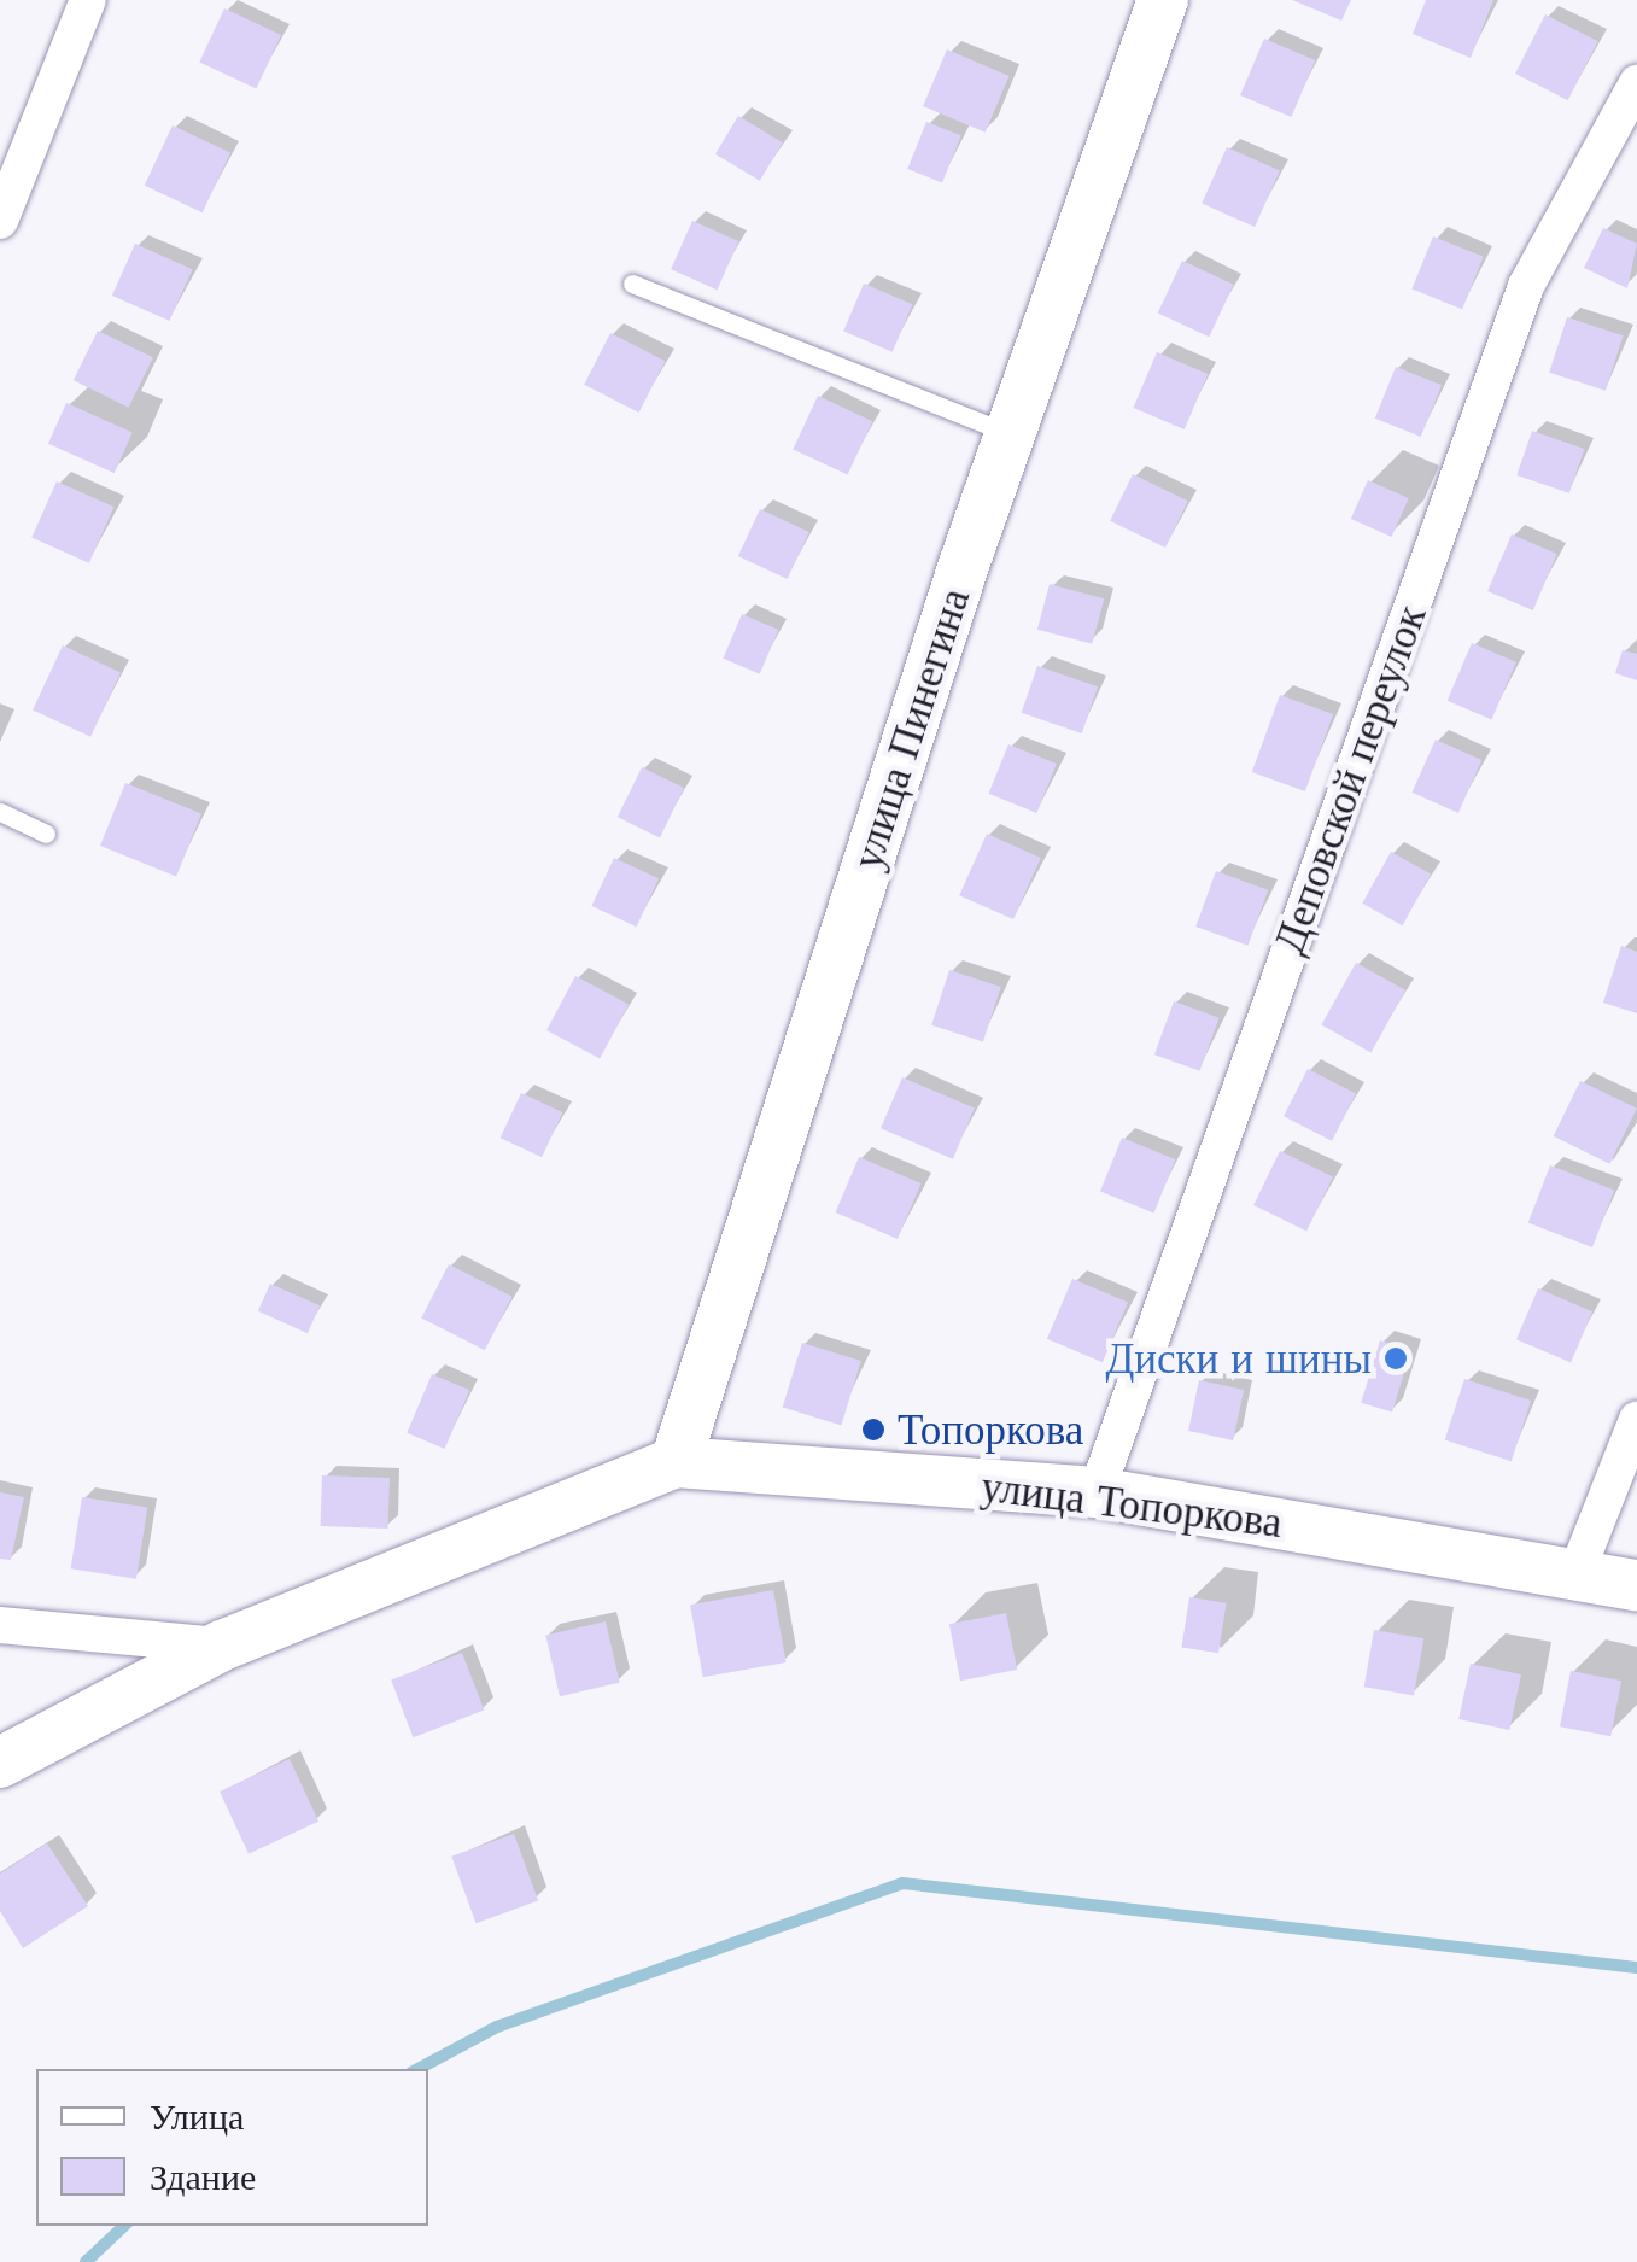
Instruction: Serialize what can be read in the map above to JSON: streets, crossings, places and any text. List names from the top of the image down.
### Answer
{
  "streets": {
    "street": ["улица Пинегина", "Деповской переулок", "улица Топоркова"]
  },
  "crossings": [
    ["улица Пинегина", "улица Топоркова"],
    ["Деповской переулок", "улица Топоркова"]
  ],
  "places": ["Диски и шины", "Топоркова"],
  "legend": ["Улица", "Здание"]
}
